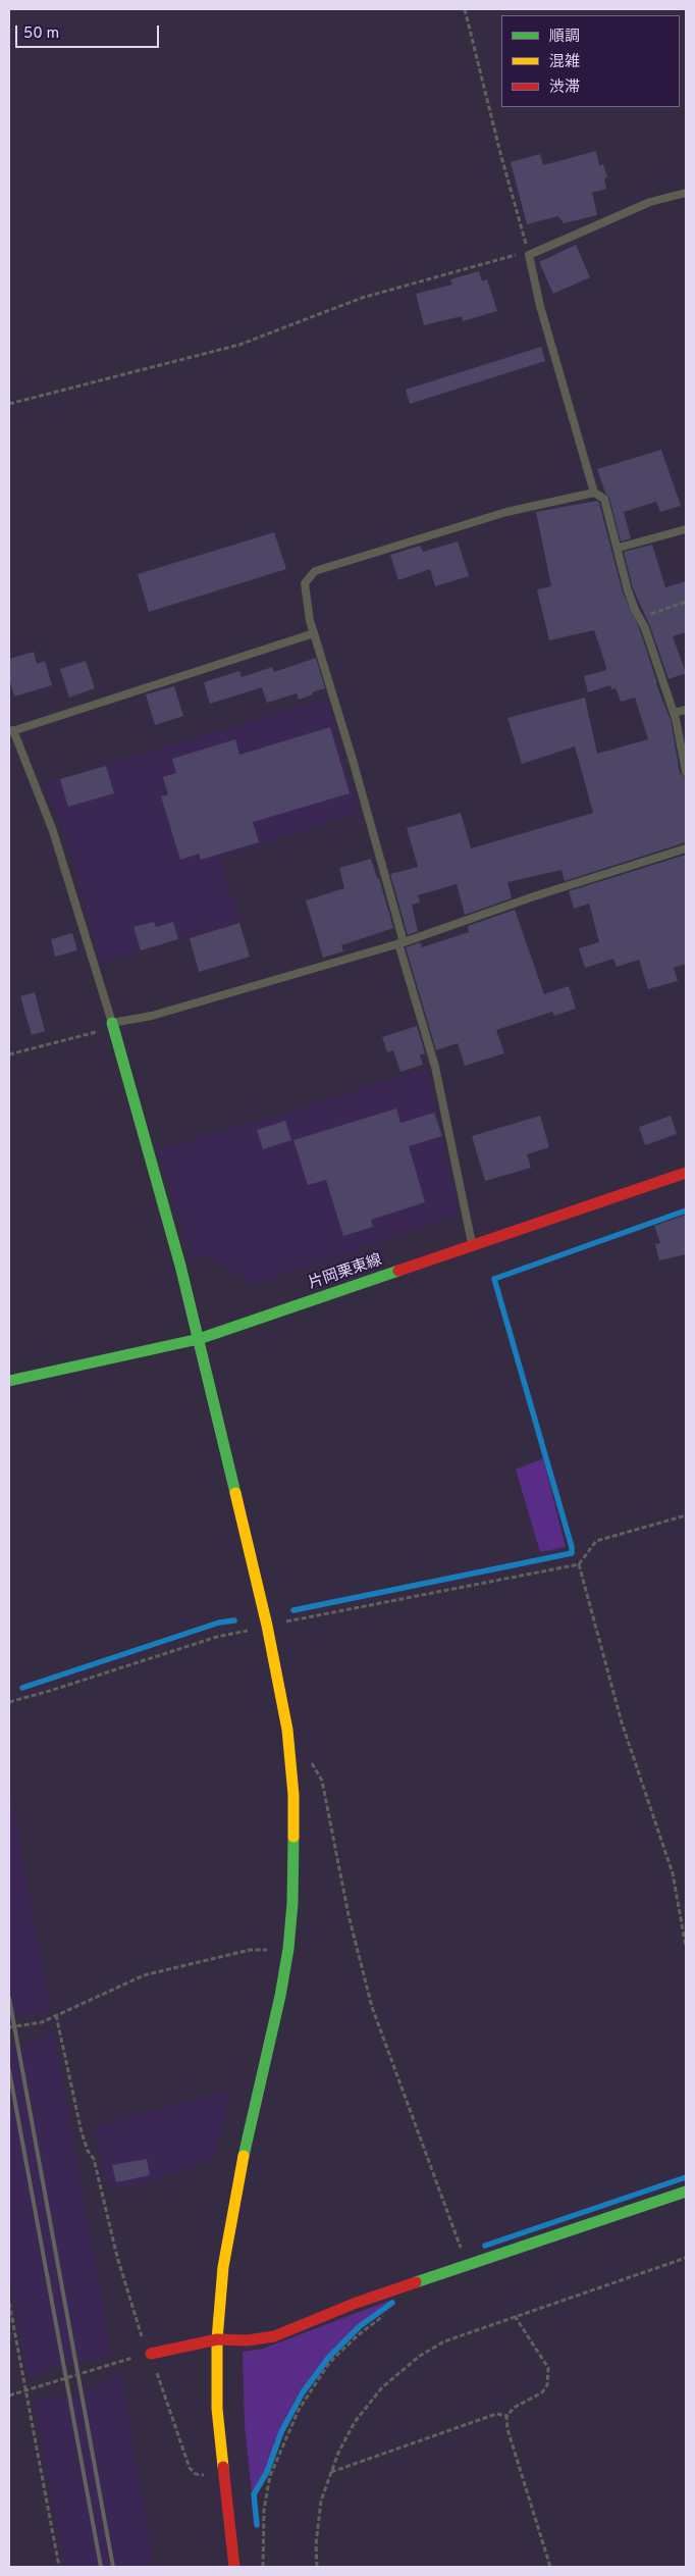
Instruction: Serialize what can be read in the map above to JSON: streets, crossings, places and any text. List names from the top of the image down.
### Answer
{
  "streets": {
    "street": ["片岡栗東線"]
  },
  "legend": ["順調", "混雑", "渋滞"],
  "scale_bar": "50 m"
}
